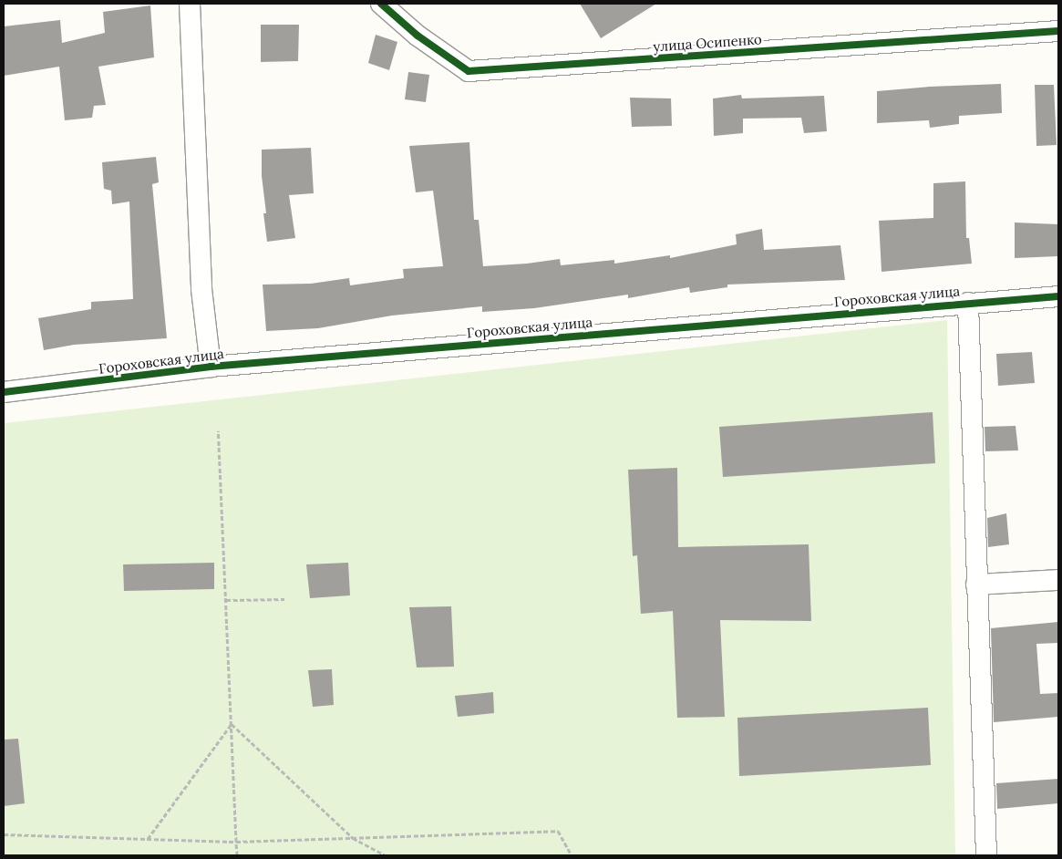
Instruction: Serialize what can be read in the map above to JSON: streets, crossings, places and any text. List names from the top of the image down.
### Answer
{
  "streets": {
    "street": ["улица Осипенко", "Гороховская улица"]
  }
}
